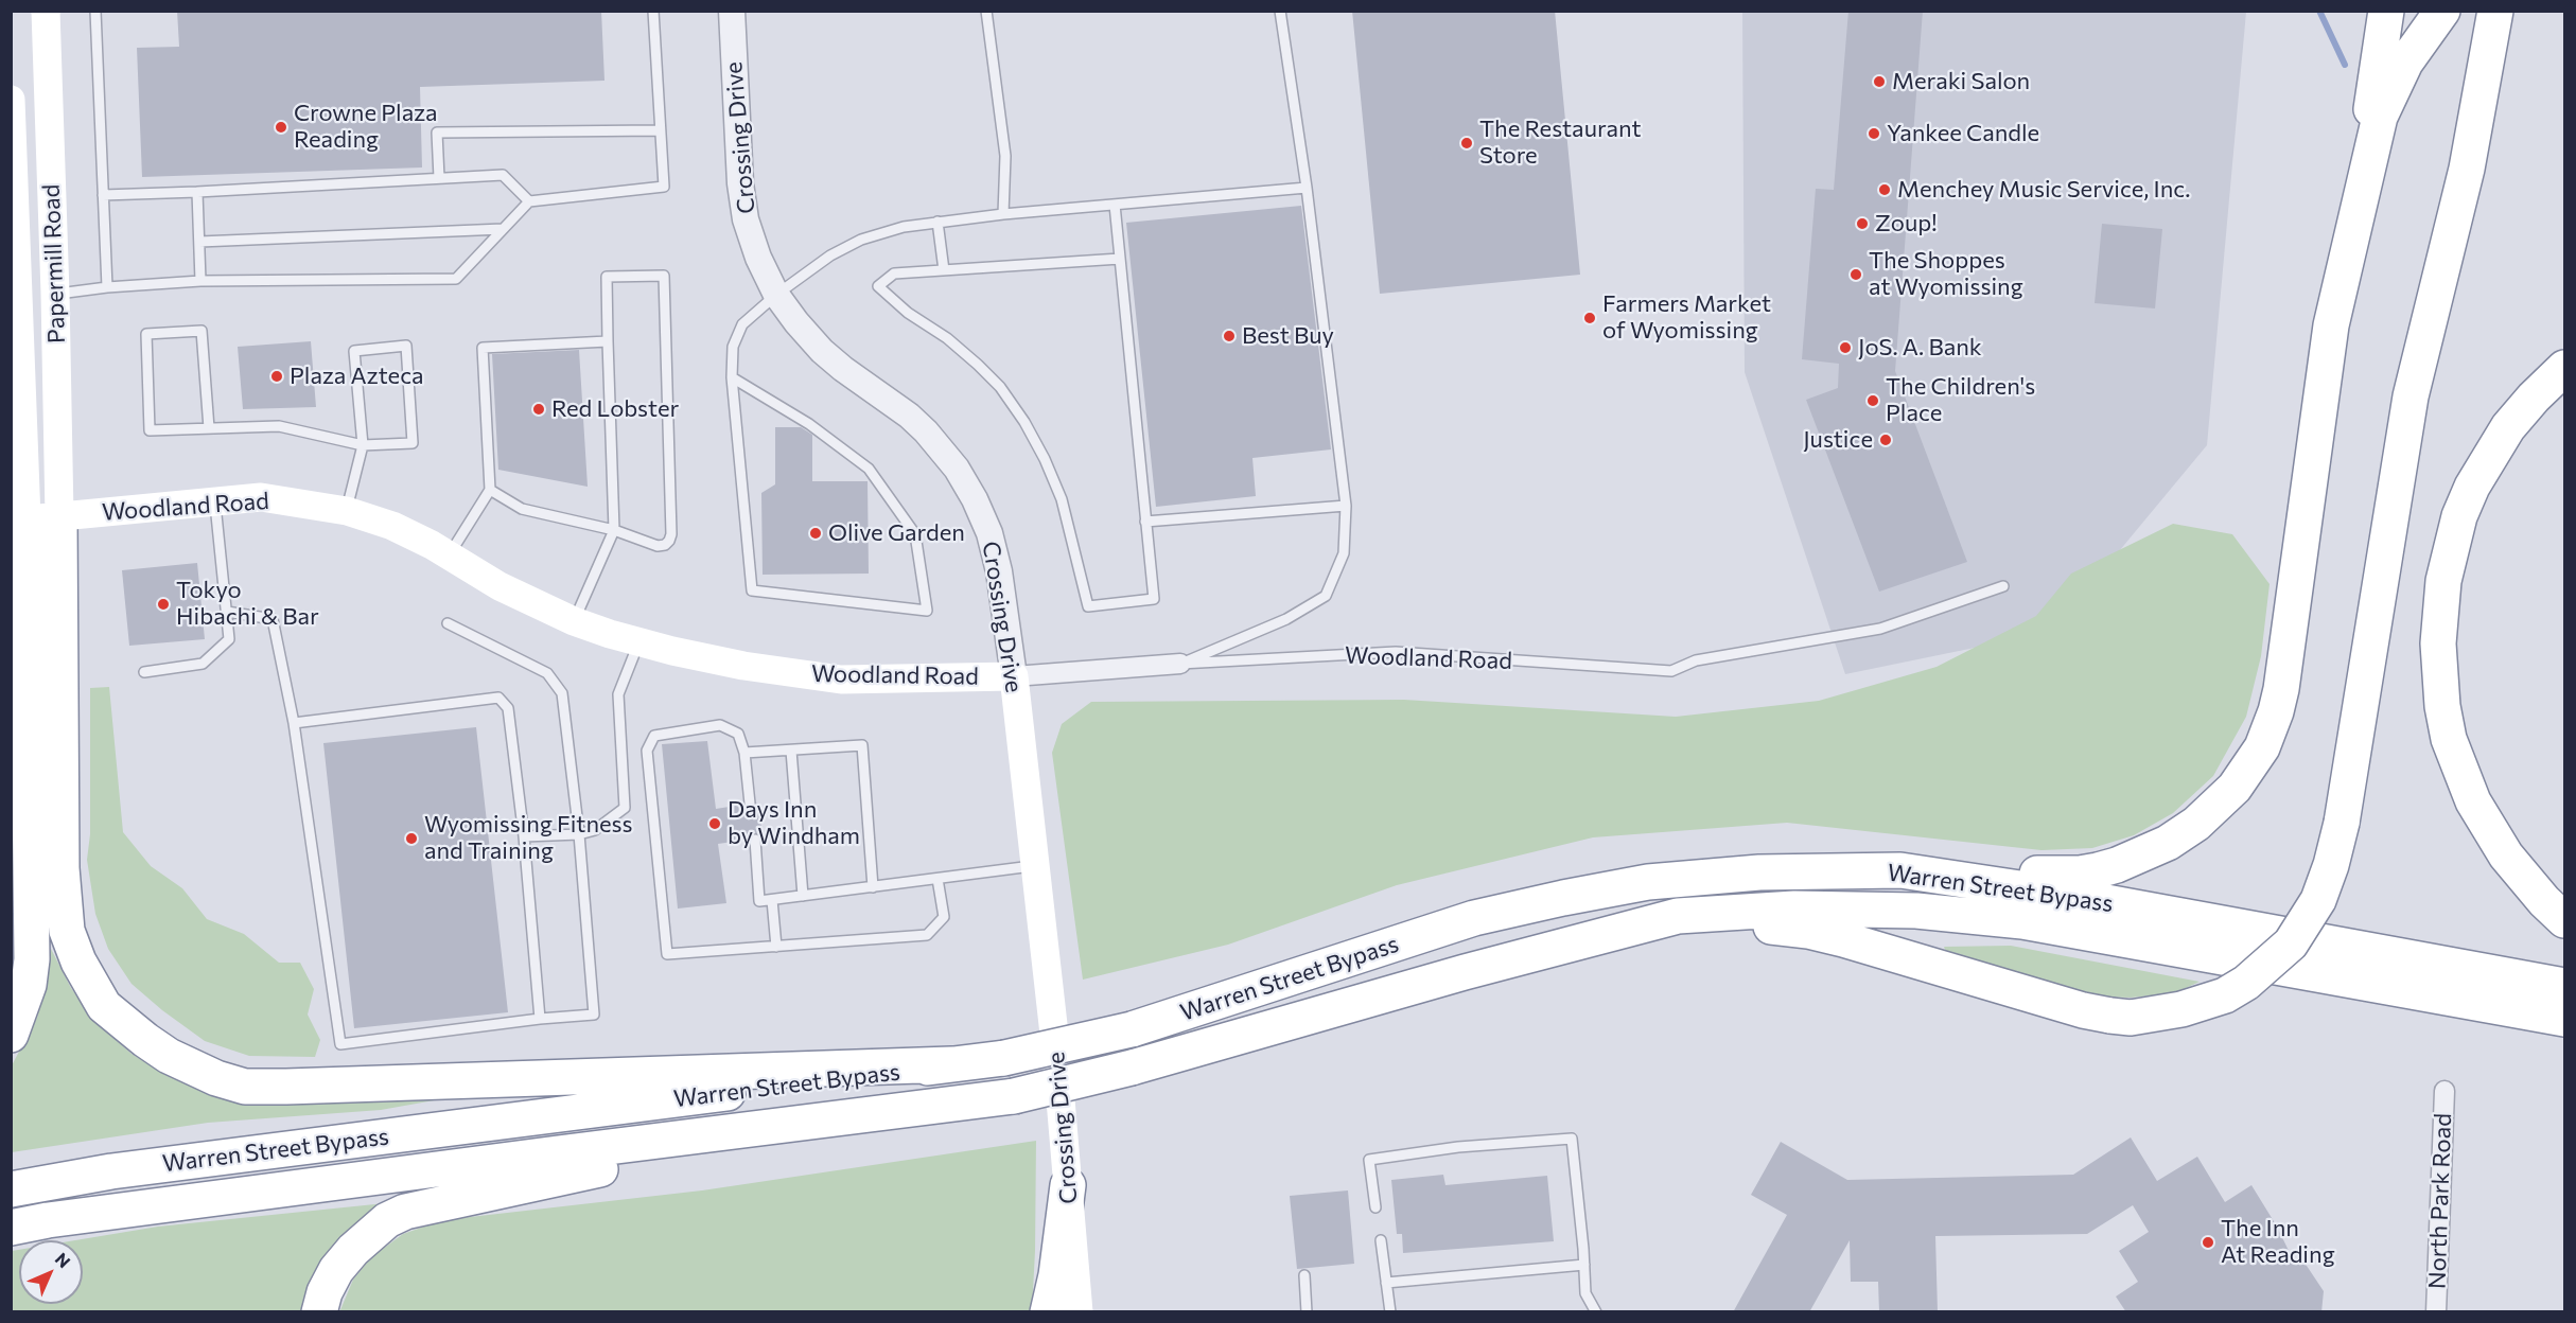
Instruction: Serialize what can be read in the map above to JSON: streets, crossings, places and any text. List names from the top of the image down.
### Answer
{
  "streets": {
    "highway": ["Warren Street Bypass"],
    "main road": ["Crossing Drive", "Papermill Road", "Woodland Road"],
    "street": ["North Park Road"]
  },
  "crossings": [
    ["Crossing Drive", "Woodland Road"],
    ["Papermill Road", "Woodland Road"]
  ],
  "places": [
    "Meraki Salon",
    "Crowne Plaza Reading",
    "Yankee Candle",
    "The Restaurant Store",
    "Menchey Music Service, Inc.",
    "Zoup!",
    "The Shoppes at Wyomissing",
    "Farmers Market of Wyomissing",
    "Best Buy",
    "JoS. A. Bank",
    "Plaza Azteca",
    "The Children's Place",
    "Red Lobster",
    "Justice",
    "Olive Garden",
    "Tokyo Hibachi & Bar",
    "Days Inn by Windham",
    "Wyomissing Fitness and Training",
    "The Inn At Reading"
  ],
  "north": "top right"
}
